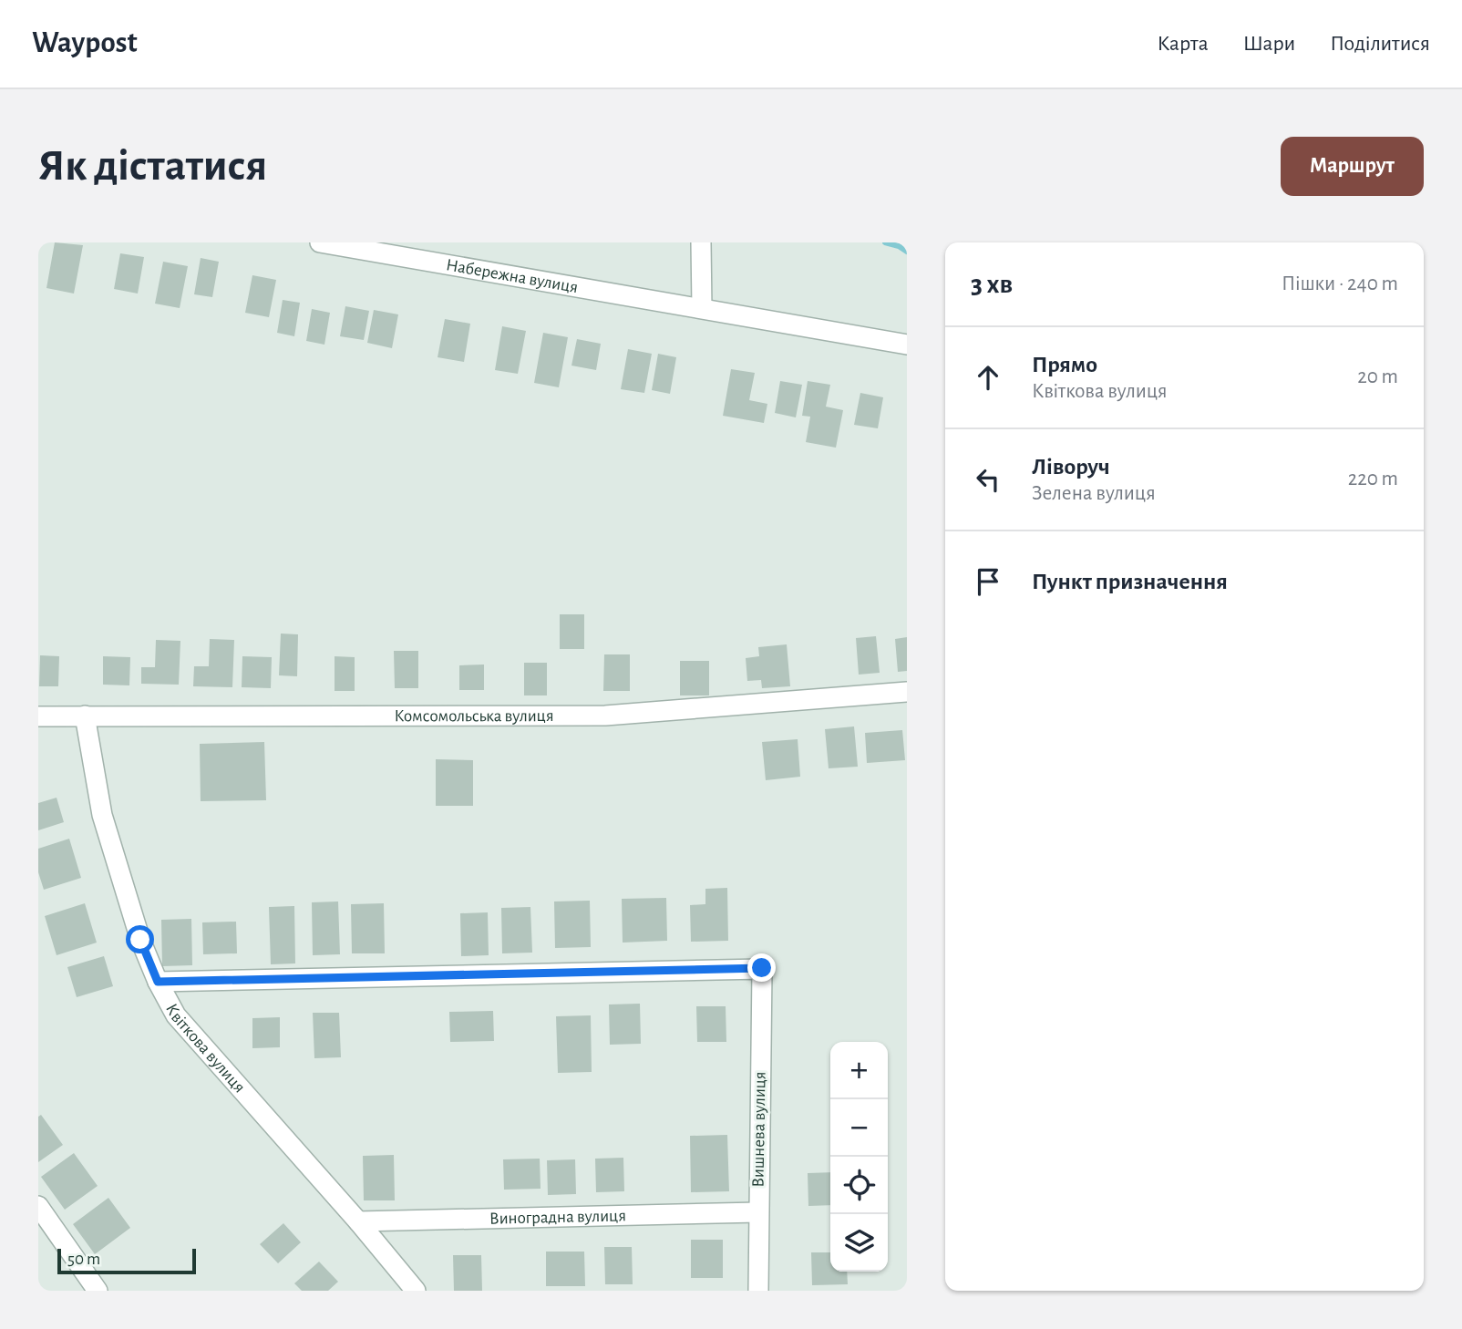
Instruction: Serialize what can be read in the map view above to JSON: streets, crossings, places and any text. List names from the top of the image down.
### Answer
{
  "streets": {
    "street": [
      "Набережна вулиця",
      "Комсомольська вулиця",
      "Квіткова вулиця",
      "Вишнева вулиця",
      "Виноградна вулиця"
    ]
  },
  "crossings": [
    ["Комсомольська вулиця", "Квіткова вулиця"],
    ["Квіткова вулиця", "Вишнева вулиця"],
    ["Квіткова вулиця", "Виноградна вулиця"],
    ["Вишнева вулиця", "Виноградна вулиця"]
  ],
  "scale_bar": "50 m",
  "page": {
    "header": "Waypost",
    "nav": ["Карта", "Шари", "Поділитися"],
    "buttons": "Маршрут",
    "title": "Як дістатися",
    "heading": ["3 хв", "Пішки · 240 m"],
    "list": [
      ["Прямо", "Квіткова вулиця", "20 m"],
      ["Ліворуч", "Зелена вулиця", "220 m"],
      "Пункт призначення"
    ],
    "map_buttons": ["+", "−"],
    "scale": "50 m"
  }
}
